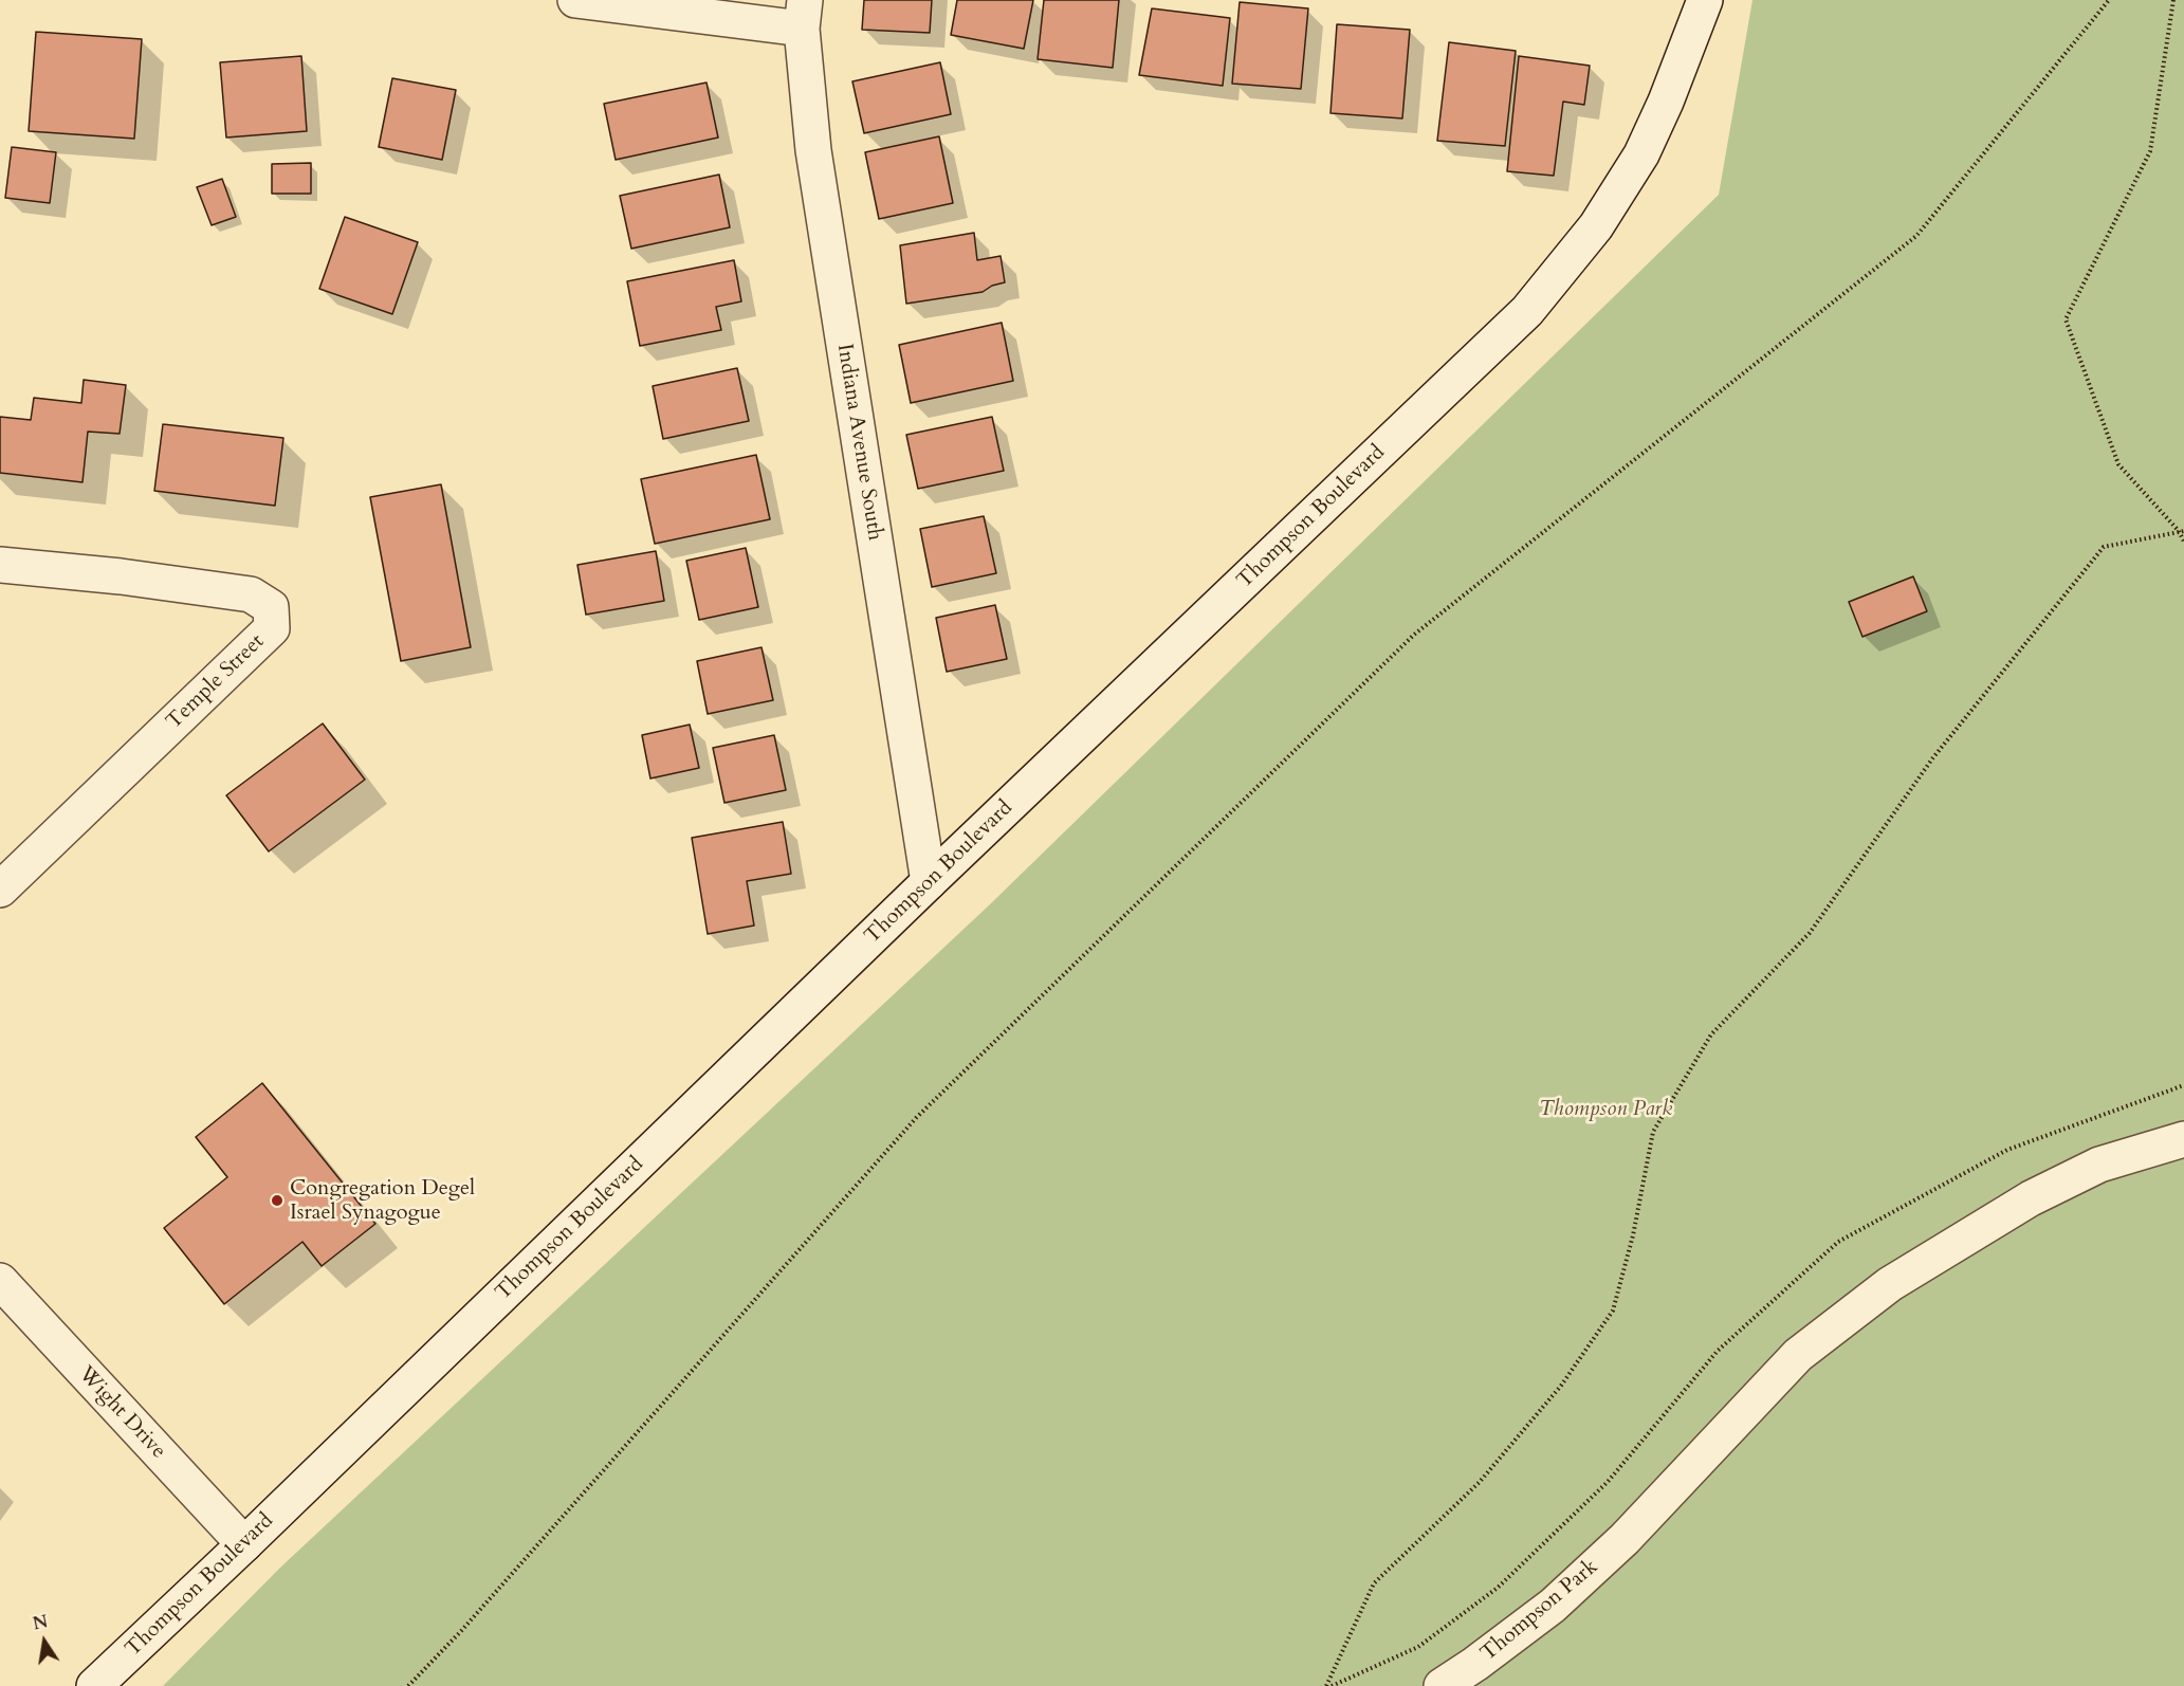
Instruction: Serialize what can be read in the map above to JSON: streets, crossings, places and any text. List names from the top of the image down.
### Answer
{
  "streets": {
    "street": [
      "Indiana Avenue South",
      "Thompson Boulevard",
      "Temple Street",
      "Wight Drive",
      "Thompson Park"
    ]
  },
  "crossings": [
    ["Indiana Avenue South", "Thompson Boulevard"],
    ["Thompson Boulevard", "Wight Drive"]
  ],
  "parks": ["Thompson Park"],
  "places": ["Congregation Degel Israel Synagogue"],
  "north": "top"
}
